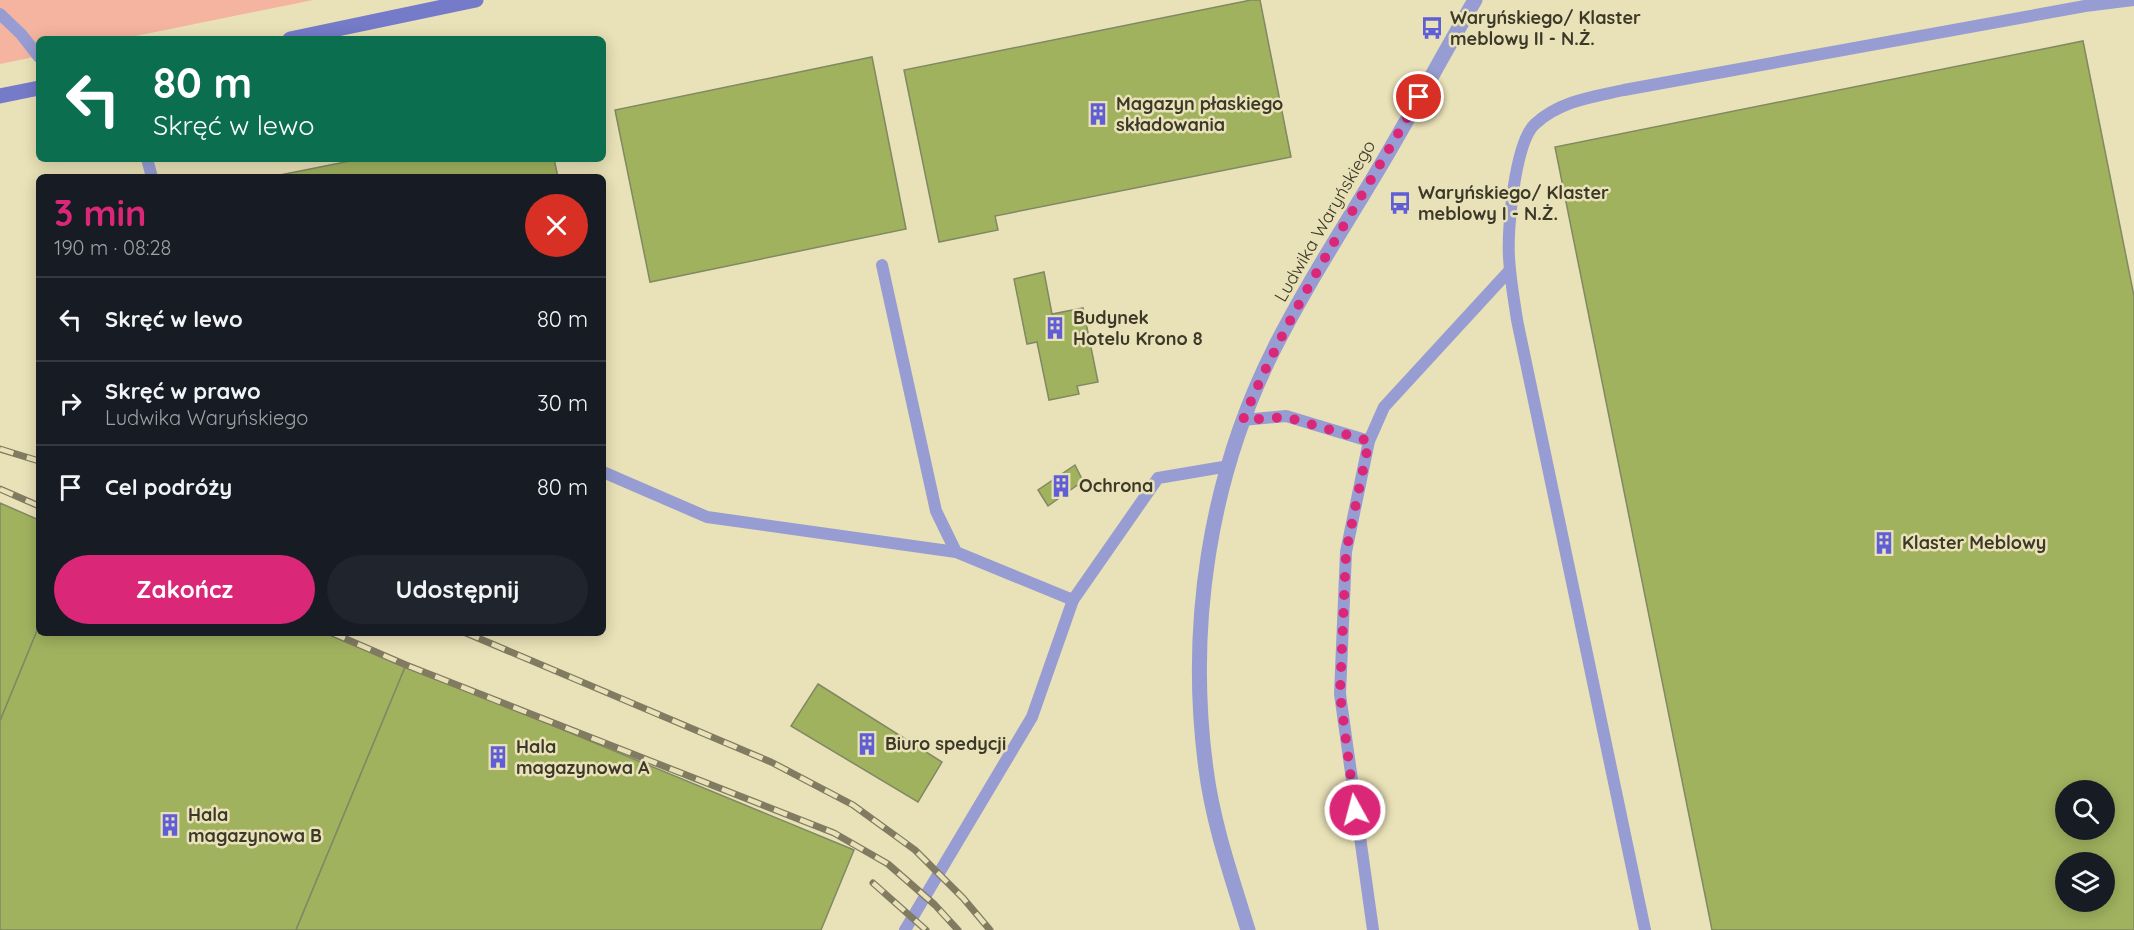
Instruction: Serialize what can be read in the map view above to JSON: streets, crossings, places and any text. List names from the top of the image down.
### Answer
{
  "streets": {
    "street": ["Ludwika Waryńskiego"]
  },
  "places": {
    "bus stop": ["Waryńskiego/ Klaster meblowy II - N.Ż.", "Waryńskiego/ Klaster meblowy I - N.Ż."],
    "building": [
      "Magazyn płaskiego składowania",
      "Budynek Hotelu Krono 8",
      "Ochrona",
      "Klaster Meblowy",
      "Biuro spedycji",
      "Hala magazynowa A",
      "Hala magazynowa B"
    ]
  },
  "page": {
    "turn": ["80 m", "Skręć w lewo"],
    "heading": ["3 min", "190 m · 08:28"],
    "list": [
      {
        "name": "Skręć w lewo",
        "value": "80 m"
      },
      {
        "name": "Skręć w prawo",
        "note": "Ludwika Waryńskiego",
        "value": "30 m"
      },
      {
        "name": "Cel podróży",
        "value": "80 m"
      }
    ],
    "buttons": ["Zakończ", "Udostępnij"]
  }
}
